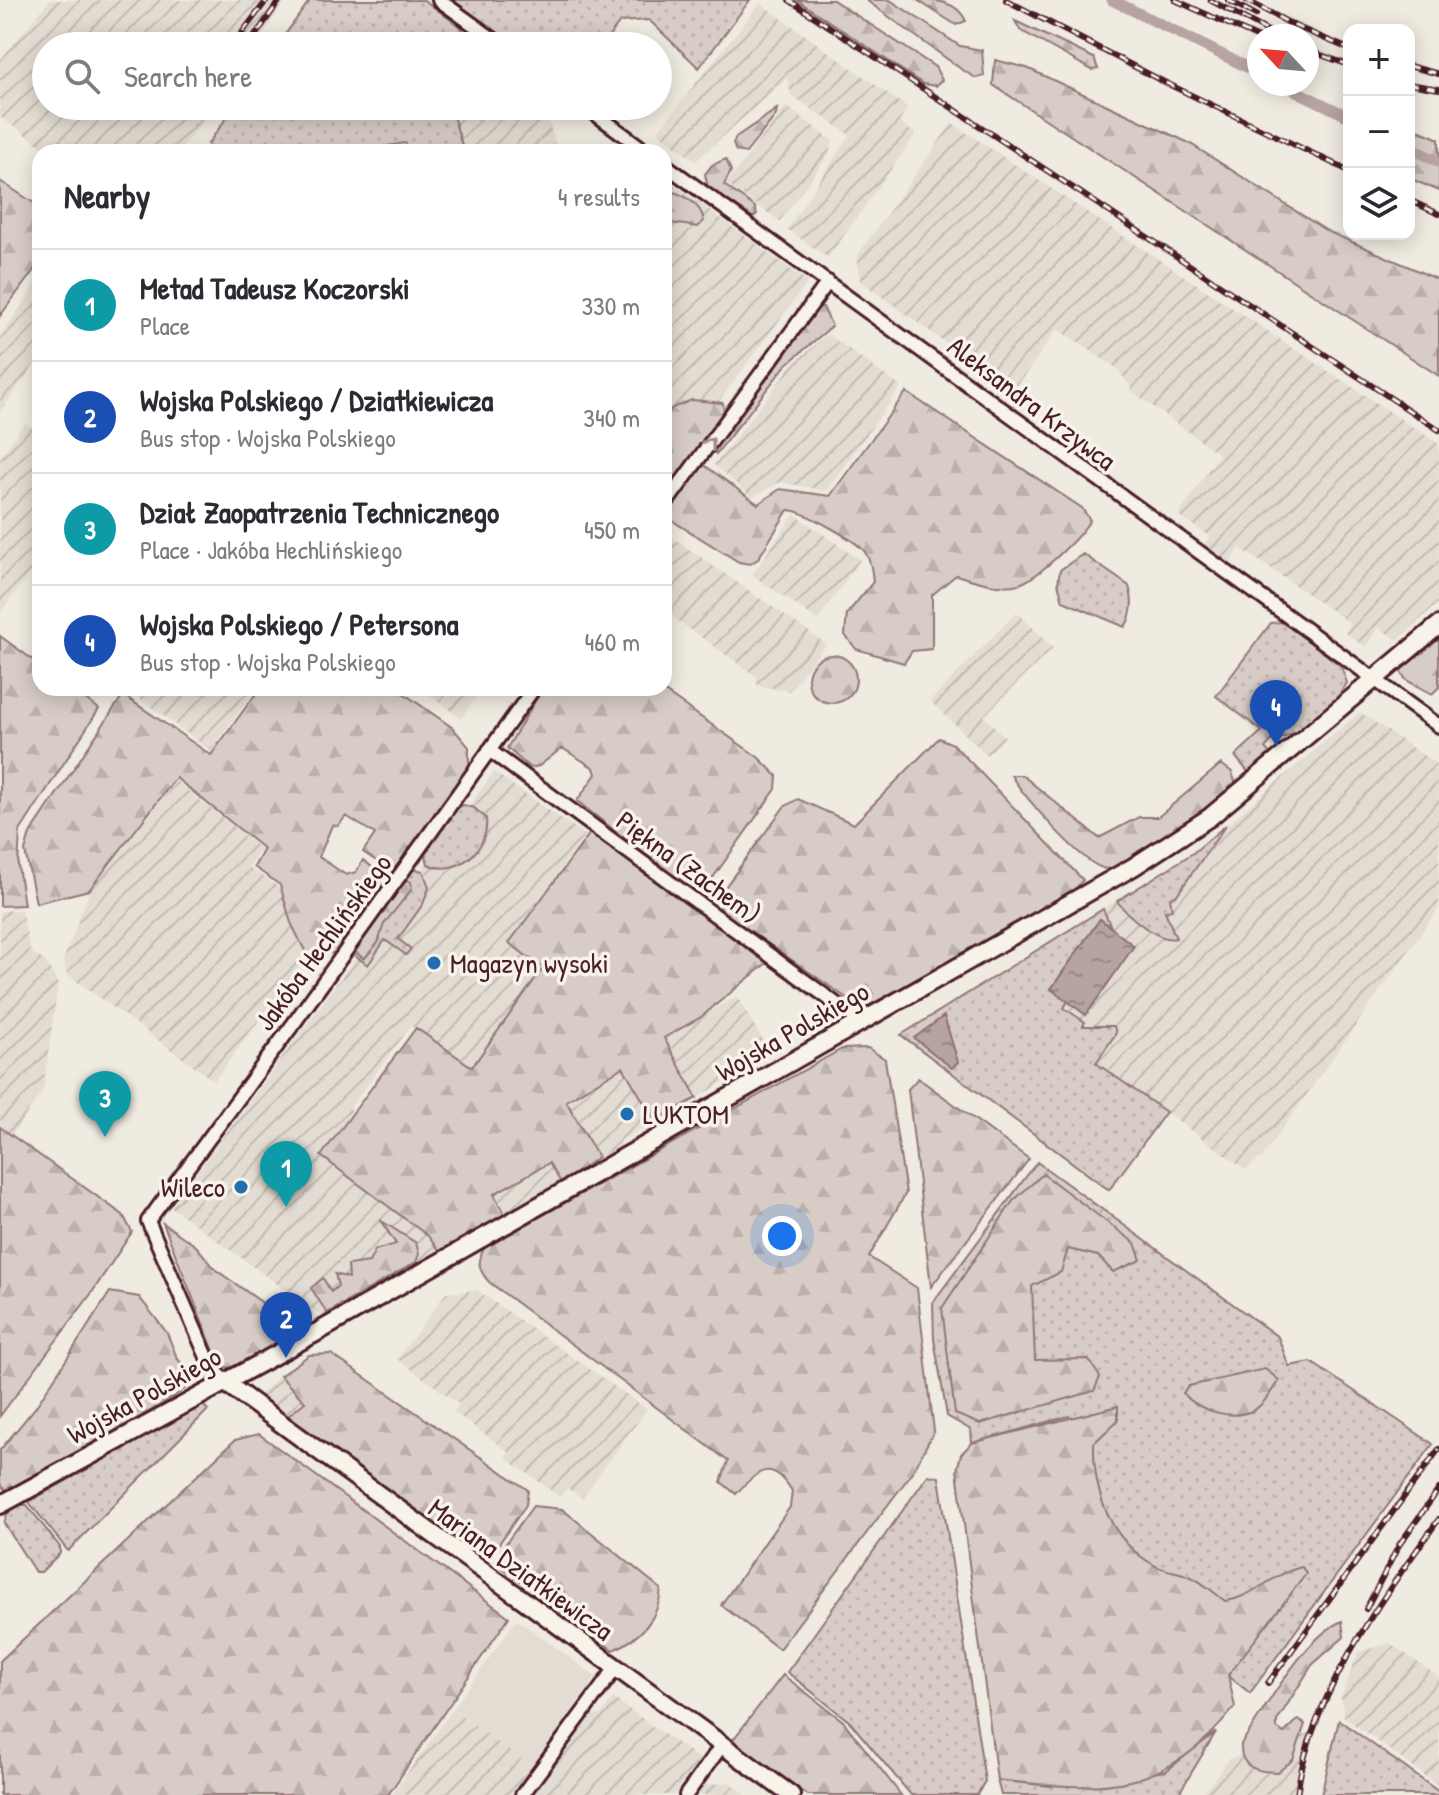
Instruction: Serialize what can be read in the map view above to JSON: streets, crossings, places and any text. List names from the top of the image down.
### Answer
{
  "streets": {
    "street": [
      "Aleksandra Krzywca",
      "Piękna (Zachem)",
      "Jakóba Hechlińskiego",
      "Wojska Polskiego",
      "Mariana Dziatkiewicza"
    ]
  },
  "crossings": [
    ["Aleksandra Krzywca", "Wojska Polskiego"],
    ["Piękna (Zachem)", "Jakóba Hechlińskiego"],
    ["Piękna (Zachem)", "Wojska Polskiego"],
    ["Jakóba Hechlińskiego", "Wojska Polskiego"],
    ["Jakóba Hechlińskiego", "Mariana Dziatkiewicza"],
    ["Wojska Polskiego", "Mariana Dziatkiewicza"]
  ],
  "places": ["Magazyn wysoki", "LUKTOM", "Wileco"],
  "north": "top left",
  "page": {
    "map_buttons": ["+", "−"],
    "search": "Search here",
    "heading": ["Nearby", "4 results"],
    "list": [
      {
        "mark": "1",
        "name": "Metad Tadeusz Koczorski",
        "note": "Place",
        "value": "330 m"
      },
      {
        "mark": "2",
        "name": "Wojska Polskiego / Dziatkiewicza",
        "note": "Bus stop · Wojska Polskiego",
        "value": "340 m"
      },
      {
        "mark": "3",
        "name": "Dział Zaopatrzenia Technicznego",
        "note": "Place · Jakóba Hechlińskiego",
        "value": "450 m"
      },
      {
        "mark": "4",
        "name": "Wojska Polskiego / Petersona",
        "note": "Bus stop · Wojska Polskiego",
        "value": "460 m"
      }
    ],
    "pins": [
      "4",
      "3",
      "1",
      "2"
    ]
  }
}
